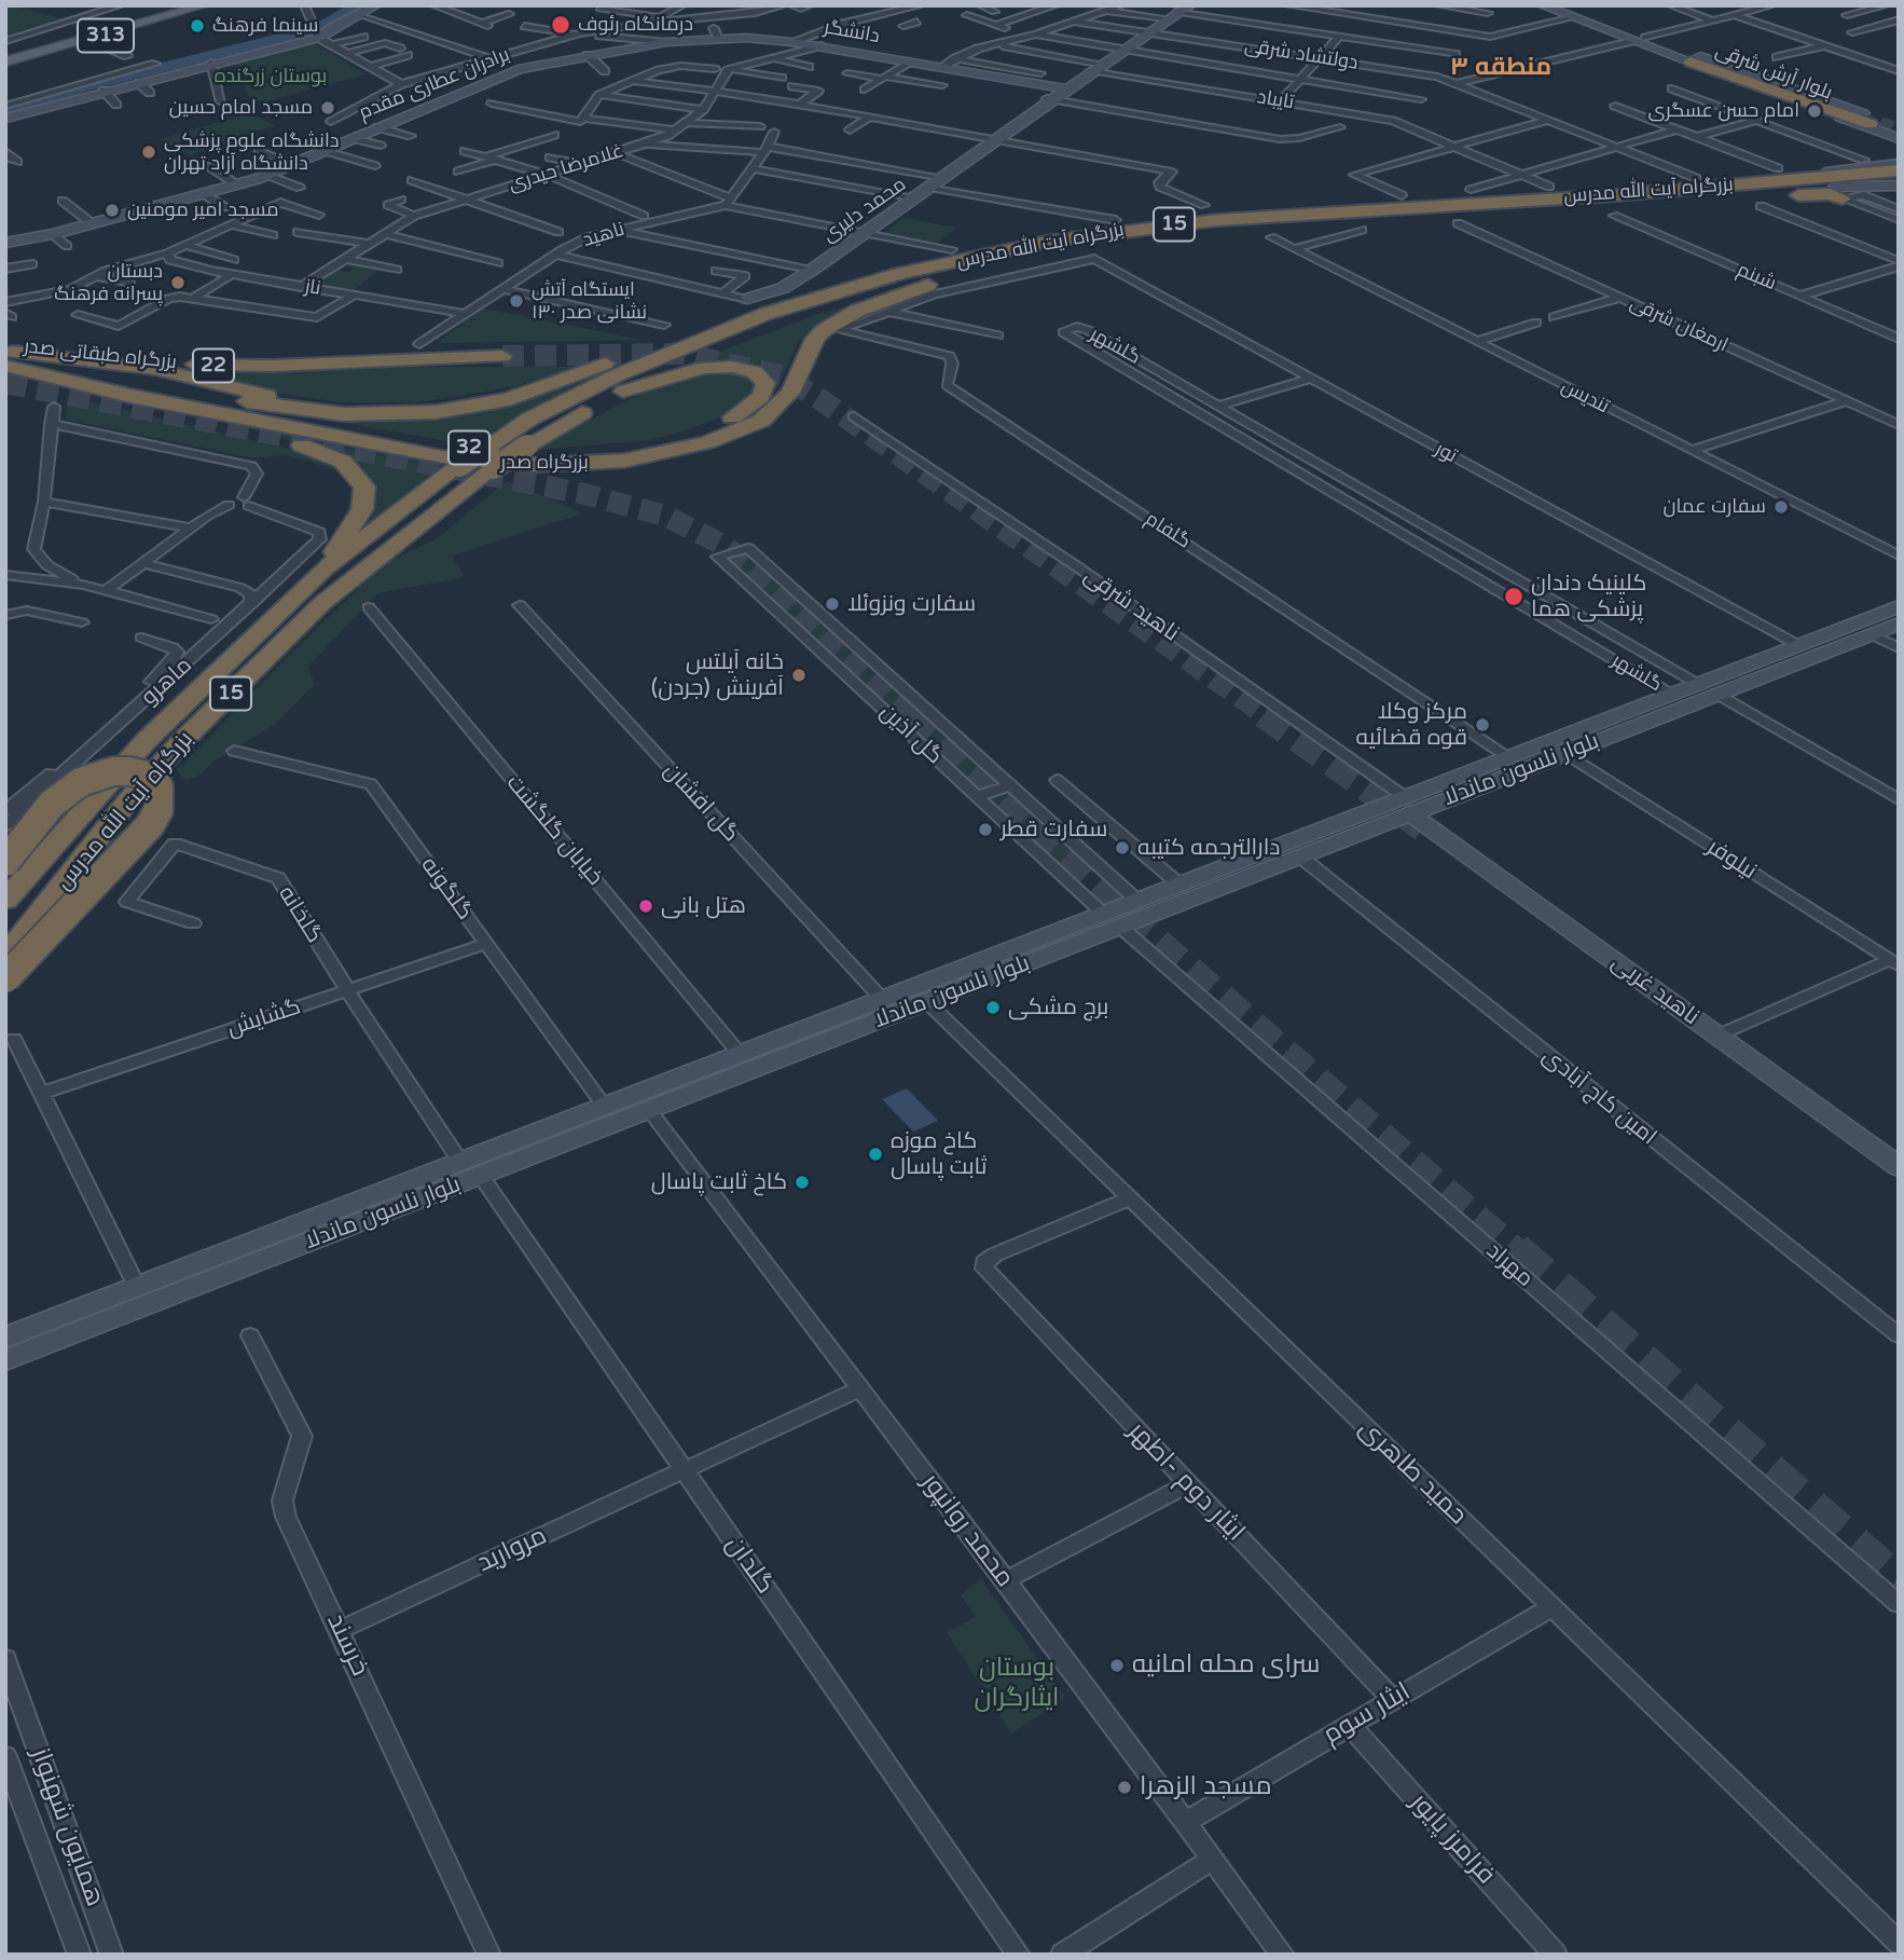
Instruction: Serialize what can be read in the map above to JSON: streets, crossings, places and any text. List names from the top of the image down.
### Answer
{
  "streets": {
    "highway": [
      "بزرگراه آیت الله مدرس",
      "15",
      "بزرگراه طبقاتی صدر",
      "22",
      "32",
      "بزرگراه صدر"
    ],
    "main road": [
      "دانشگر",
      "313",
      "بلوار آرش شرقی",
      "برادران عطاری مقدم",
      "محمد دلیری",
      "بلوار نلسون ماندلا",
      "ناهید غربی"
    ],
    "street": [
      "دولتشاد شرقی",
      "تایباد",
      "غلامرضا حیدری",
      "ناهید",
      "شبنم",
      "ناز",
      "ارمغان شرقی",
      "گلشهر",
      "تندیس",
      "تور",
      "گلفام",
      "ناهید شرقی",
      "ماهرو",
      "گل آذین",
      "گل‌ افشان",
      "خیابان گلگشت",
      "نیلوفر",
      "گلگونه",
      "گلخانه",
      "گشایش",
      "امین کاج آبادی",
      "مهراد",
      "حمید طاهری",
      "ایثار دوم -اطهر",
      "محمد روانپور",
      "مروارید",
      "گلدان",
      "خرسند",
      "ایثار سوم",
      "همایون شهنواز",
      "فرامرز پایور"
    ]
  },
  "crossings": [
    ["دانشگر", "برادران عطاری مقدم"],
    ["دانشگر", "محمد دلیری"],
    ["دولتشاد شرقی", "محمد دلیری"],
    ["تایباد", "محمد دلیری"],
    ["غلامرضا حیدری", "ناز"],
    ["بزرگراه آیت الله مدرس", "15"],
    ["بزرگراه آیت الله مدرس", "بزرگراه صدر"],
    ["15", "بزرگراه صدر"],
    ["ناهید", "ناز"],
    ["ناهید", "بزرگراه طبقاتی صدر"],
    ["ناهید", "22"],
    ["گلشهر", "بلوار نلسون ماندلا"],
    ["بزرگراه طبقاتی صدر", "22"],
    ["بزرگراه طبقاتی صدر", "بزرگراه صدر"],
    ["32", "بزرگراه صدر"],
    ["تور", "گلفام"],
    ["تور", "بلوار نلسون ماندلا"],
    ["گلفام", "بلوار نلسون ماندلا"],
    ["ناهید شرقی", "بلوار نلسون ماندلا"],
    ["ناهید شرقی", "ناهید غربی"],
    ["گل آذین", "بلوار نلسون ماندلا"],
    ["گل آذین", "مهراد"],
    ["بلوار نلسون ماندلا", "گل‌ افشان"],
    ["بلوار نلسون ماندلا", "خیابان گلگشت"],
    ["بلوار نلسون ماندلا", "نیلوفر"],
    ["بلوار نلسون ماندلا", "گلگونه"],
    ["بلوار نلسون ماندلا", "گلخانه"],
    ["بلوار نلسون ماندلا", "ناهید غربی"],
    ["بلوار نلسون ماندلا", "امین کاج آبادی"],
    ["بلوار نلسون ماندلا", "مهراد"],
    ["بلوار نلسون ماندلا", "حمید طاهری"],
    ["بلوار نلسون ماندلا", "محمد روانپور"],
    ["بلوار نلسون ماندلا", "گلدان"],
    ["گلگونه", "گشایش"],
    ["گلخانه", "گشایش"],
    ["حمید طاهری", "ایثار دوم -اطهر"],
    ["حمید طاهری", "ایثار سوم"],
    ["ایثار دوم -اطهر", "ایثار سوم"],
    ["محمد روانپور", "مروارید"],
    ["محمد روانپور", "ایثار سوم"],
    ["مروارید", "گلدان"],
    ["مروارید", "خرسند"],
    ["ایثار سوم", "فرامرز پایور"]
  ],
  "districts": ["منطقه ۳"],
  "parks": ["بوستان زرگنده", "بوستان ایثارگران"],
  "places": [
    "درمانگاه رئوف",
    "سینما فرهنگ",
    "مسجد امام حسین",
    "امام حسن عسگری",
    "دانشگاه علوم پزشکی دانشگاه آزاد تهران",
    "مسجد امیر مومنین",
    "دبستان پسرانه فرهنگ",
    "ایستگاه آتش نشانی صدر ۱۳۰",
    "سفارت عمان",
    "کلینیک دندان پزشکی هما",
    "سفارت ونزوئلا",
    "خانه آیلتس آفرینش (جردن)",
    "مرکز وکلا قوه قضائیه",
    "سفارت قطر",
    "دارالترجمه کتیبه",
    "هتل بانی",
    "برج مشکی",
    "کاخ موزه ثابت پاسال",
    "کاخ ثابت پاسال",
    "سرای محله امانیه",
    "مسجد الزهرا"
  ]
}
